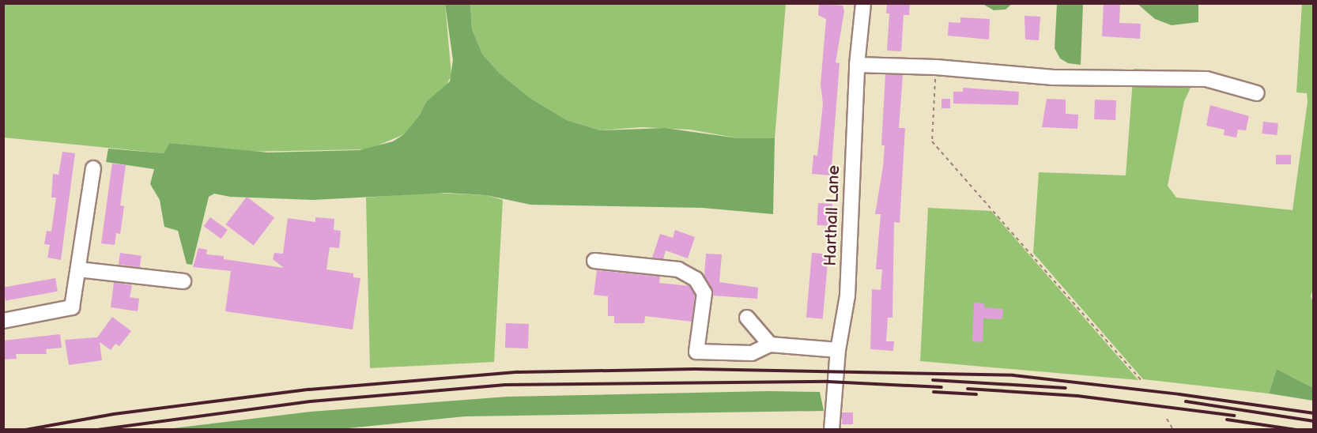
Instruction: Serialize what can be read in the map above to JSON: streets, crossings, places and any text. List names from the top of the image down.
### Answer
{
  "streets": {
    "street": ["Harthall Lane"]
  }
}
